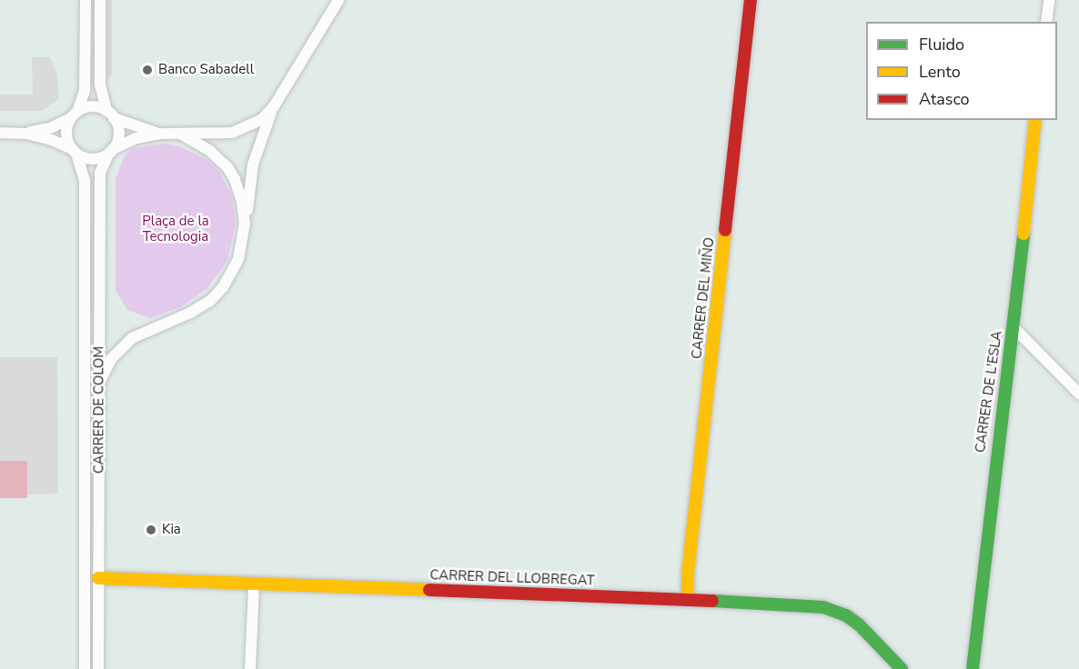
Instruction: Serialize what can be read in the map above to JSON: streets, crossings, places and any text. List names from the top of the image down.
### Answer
{
  "streets": {
    "street": [
      "CARRER DEL MIÑO",
      "CARRER DE L'ESLA",
      "CARRER DE COLOM",
      "CARRER DEL LLOBREGAT"
    ]
  },
  "crossings": [
    ["CARRER DEL MIÑO", "CARRER DEL LLOBREGAT"],
    ["CARRER DE COLOM", "CARRER DEL LLOBREGAT"]
  ],
  "parks": ["Plaça de la Tecnologia"],
  "places": ["Banco Sabadell", "Kia"],
  "legend": ["Fluido", "Lento", "Atasco"]
}
